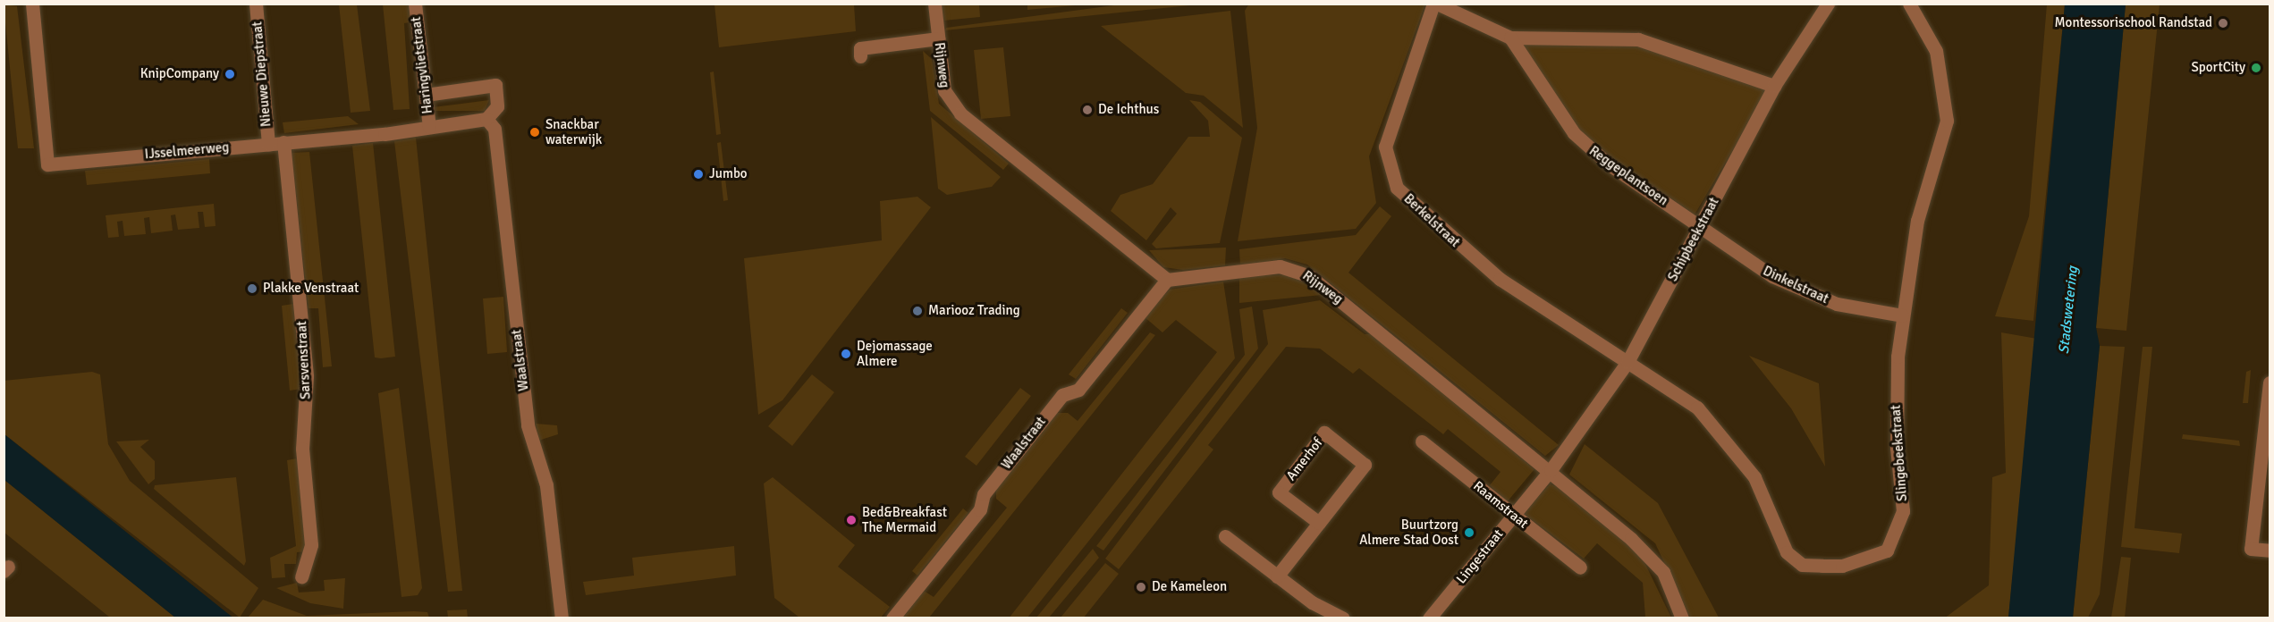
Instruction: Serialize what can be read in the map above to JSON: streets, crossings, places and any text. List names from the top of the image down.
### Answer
{
  "streets": {
    "street": [
      "Haringvlietstraat",
      "Rijnweg",
      "Nieuwe Diepstraat",
      "IJsselmeerweg",
      "Reggeplantsoen",
      "Berkelstraat",
      "Schipbeekstraat",
      "Dinkelstraat",
      "Sarsvenstraat",
      "Waalstraat",
      "Slingebeekstraat",
      "Amerhof",
      "Raamstraat",
      "Lingestraat"
    ]
  },
  "crossings": [
    ["Haringvlietstraat", "IJsselmeerweg"],
    ["Rijnweg", "Schipbeekstraat"],
    ["Rijnweg", "Waalstraat"],
    ["Rijnweg", "Lingestraat"],
    ["Nieuwe Diepstraat", "IJsselmeerweg"],
    ["IJsselmeerweg", "Sarsvenstraat"],
    ["IJsselmeerweg", "Waalstraat"],
    ["Reggeplantsoen", "Schipbeekstraat"],
    ["Reggeplantsoen", "Dinkelstraat"],
    ["Berkelstraat", "Schipbeekstraat"],
    ["Berkelstraat", "Slingebeekstraat"],
    ["Schipbeekstraat", "Dinkelstraat"],
    ["Schipbeekstraat", "Slingebeekstraat"],
    ["Schipbeekstraat", "Lingestraat"],
    ["Dinkelstraat", "Slingebeekstraat"],
    ["Raamstraat", "Lingestraat"]
  ],
  "water": ["Stadswetering"],
  "places": [
    "Montessorischool Randstad",
    "SportCity",
    "KnipCompany",
    "De Ichthus",
    "Snackbar waterwijk",
    "Jumbo",
    "Plakke Venstraat",
    "Mariooz Trading",
    "Dejomassage Almere",
    "Bed&Breakfast The Mermaid",
    "Buurtzorg Almere Stad Oost",
    "De Kameleon"
  ]
}
